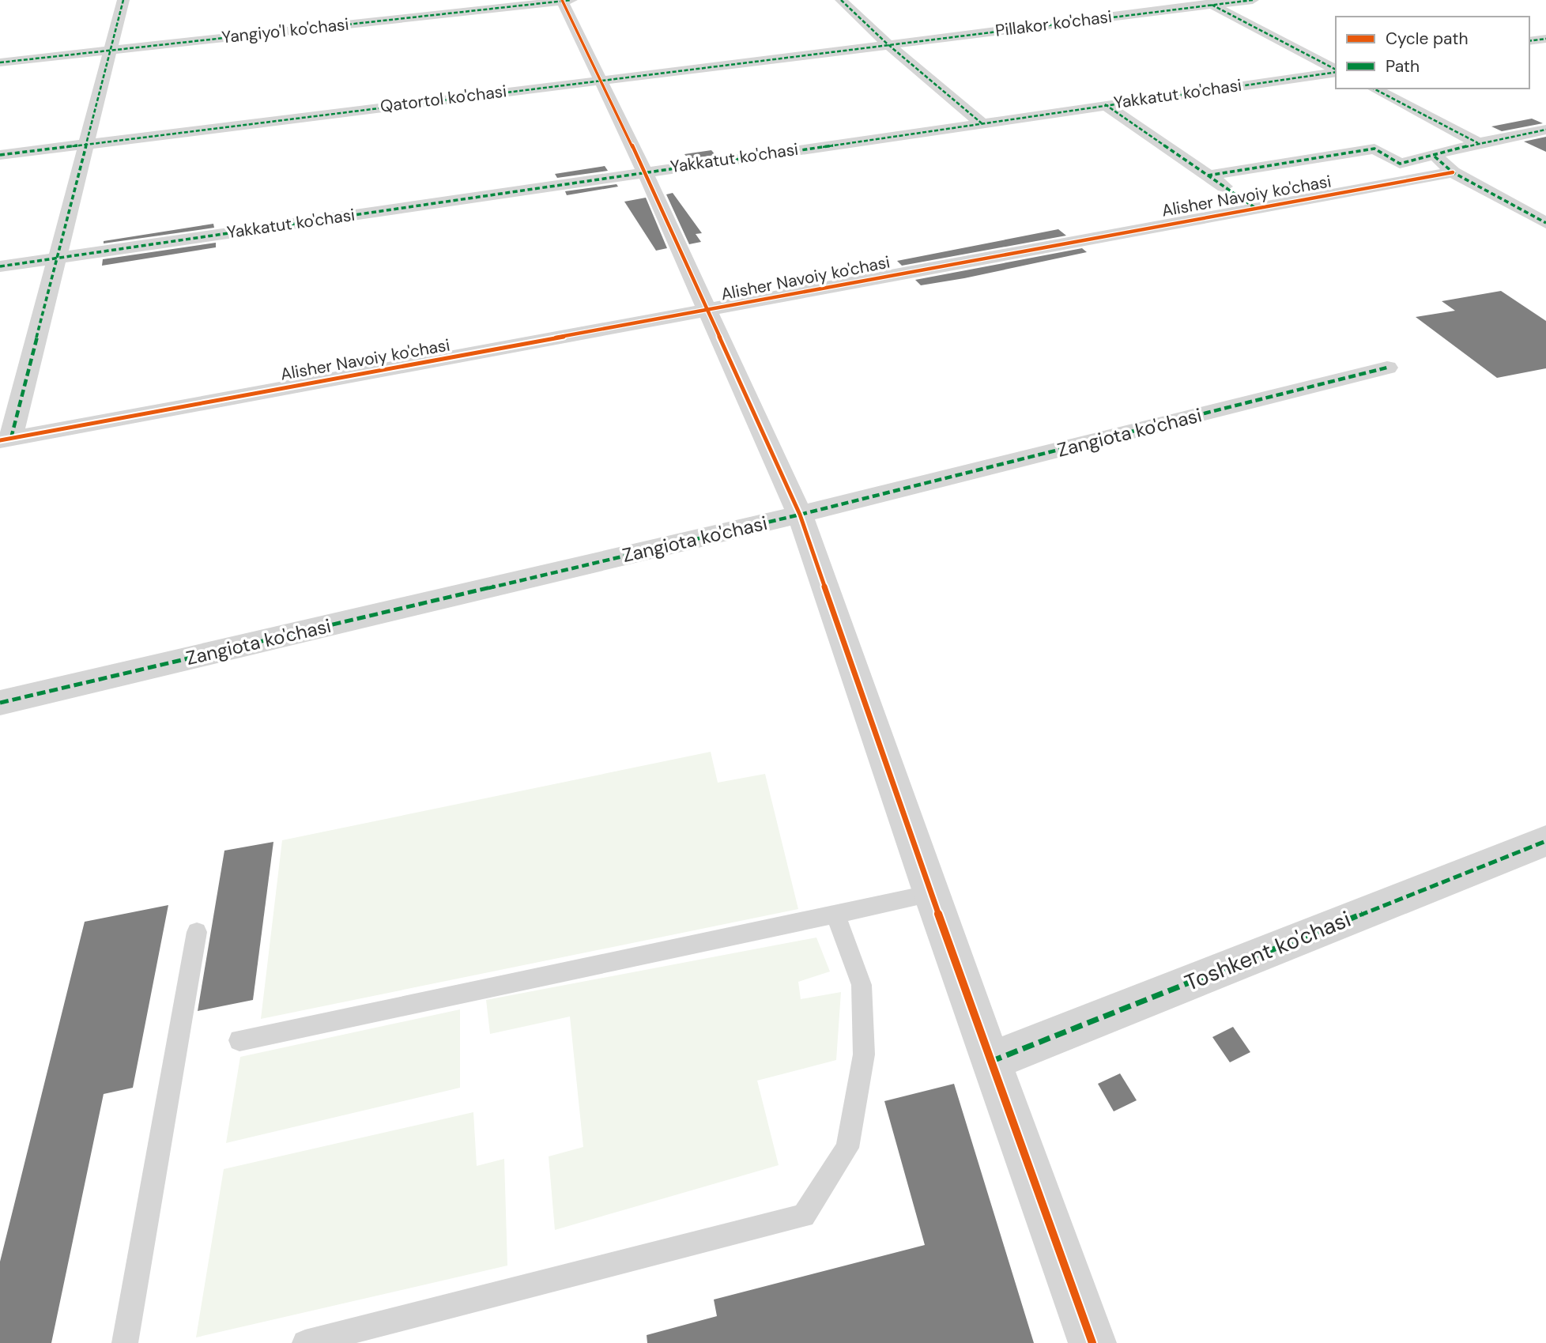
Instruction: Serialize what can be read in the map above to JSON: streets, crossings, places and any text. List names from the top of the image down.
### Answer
{
  "streets": {
    "street": [
      "Pillakor ko'chasi",
      "Yangiyo'l ko'chasi",
      "Yakkatut ko'chasi",
      "Qatortol ko'chasi",
      "Alisher Navoiy ko'chasi",
      "Zangiota ko'chasi",
      "Toshkent ko'chasi"
    ]
  },
  "crossings": [
    ["Pillakor ko'chasi", "Qatortol ko'chasi"]
  ],
  "legend": ["Cycle path", "Path"]
}
